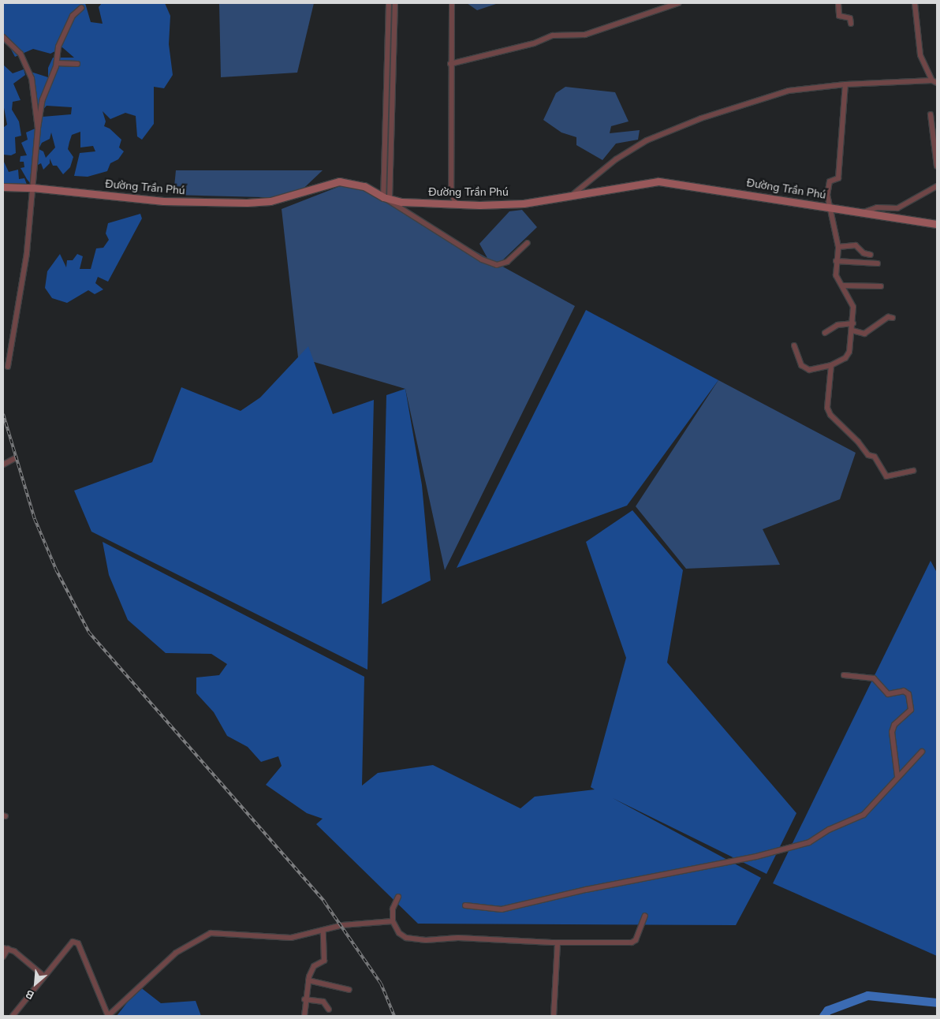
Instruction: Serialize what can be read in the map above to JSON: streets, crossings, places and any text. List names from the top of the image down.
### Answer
{
  "streets": {
    "main road": ["Đường Trần Phú"]
  },
  "north": "bottom left"
}
